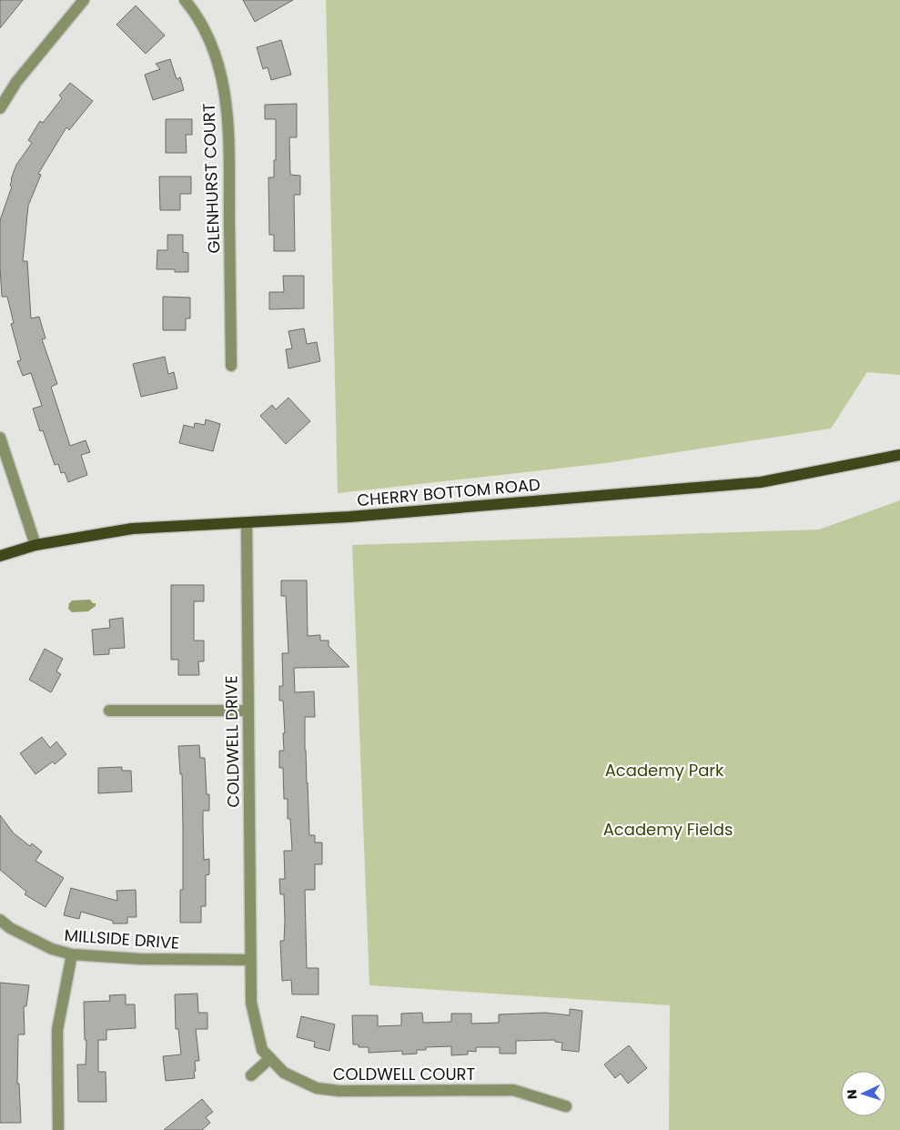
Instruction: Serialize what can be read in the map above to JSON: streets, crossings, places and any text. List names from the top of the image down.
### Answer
{
  "streets": {
    "main road": ["CHERRY BOTTOM ROAD"],
    "street": [
      "GLENHURST COURT",
      "COLDWELL DRIVE",
      "MILLSIDE DRIVE",
      "COLDWELL COURT"
    ]
  },
  "crossings": [
    ["CHERRY BOTTOM ROAD", "COLDWELL DRIVE"],
    ["COLDWELL DRIVE", "MILLSIDE DRIVE"],
    ["COLDWELL DRIVE", "COLDWELL COURT"],
    ["MILLSIDE DRIVE", "COLDWELL COURT"]
  ],
  "parks": ["Academy Park", "Academy Fields"],
  "north": "left"
}
